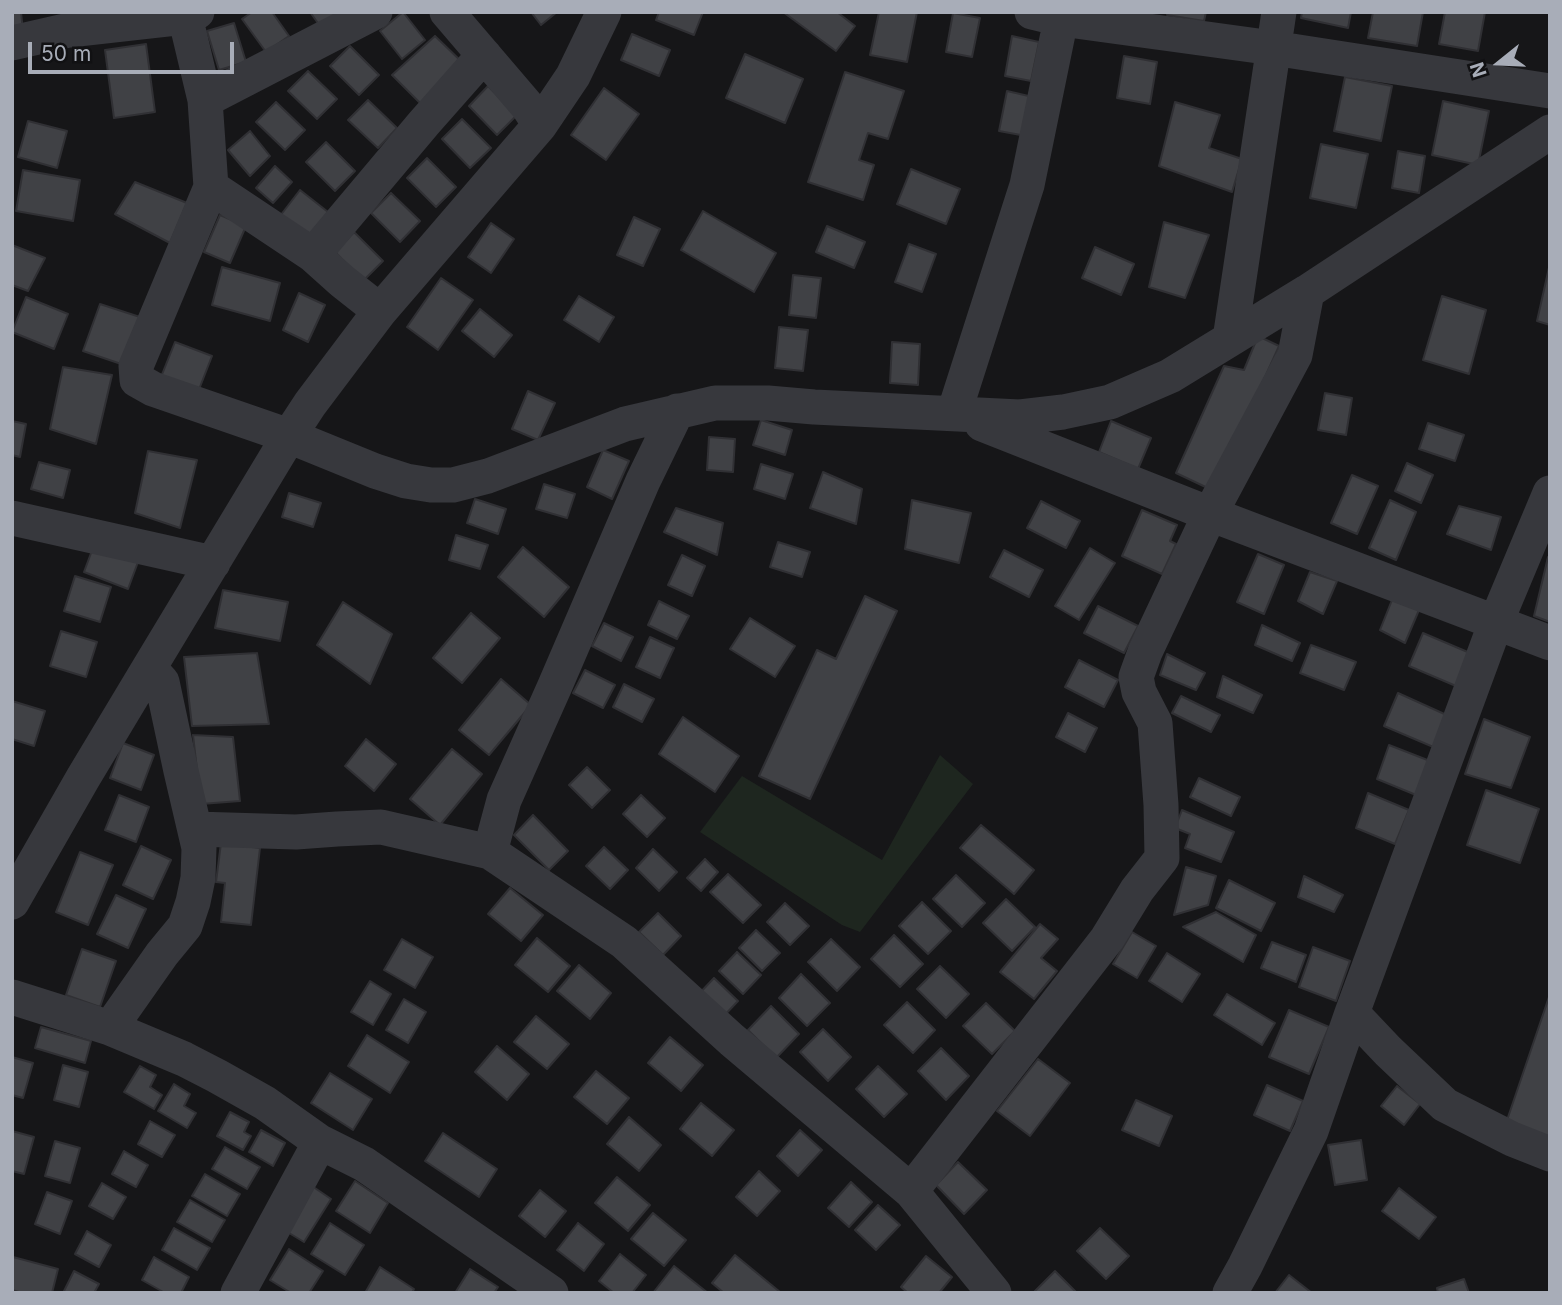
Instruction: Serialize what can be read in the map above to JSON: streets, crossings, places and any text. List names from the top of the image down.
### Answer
{
  "scale_bar": "50 m",
  "north": "left"
}
